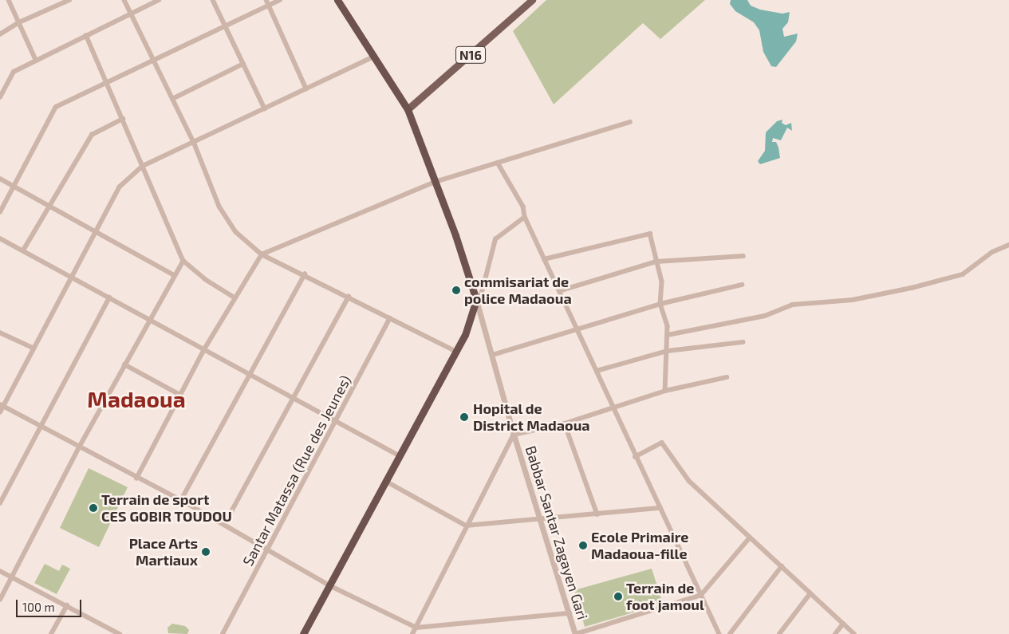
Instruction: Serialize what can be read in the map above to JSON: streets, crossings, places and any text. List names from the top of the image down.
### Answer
{
  "streets": {
    "main road": ["N16"],
    "street": ["Santar Matassa (Rue des Jeunes)", "Babbar Santar Zagayen Gari"]
  },
  "districts": ["Madaoua"],
  "places": [
    "commisariat de police Madaoua",
    "Hopital de District Madaoua",
    "Terrain de sport CES GOBIR TOUDOU",
    "Ecole Primaire Madaoua-fille",
    "Place Arts Martiaux",
    "Terrain de foot jamoul"
  ],
  "scale_bar": "100 m"
}
